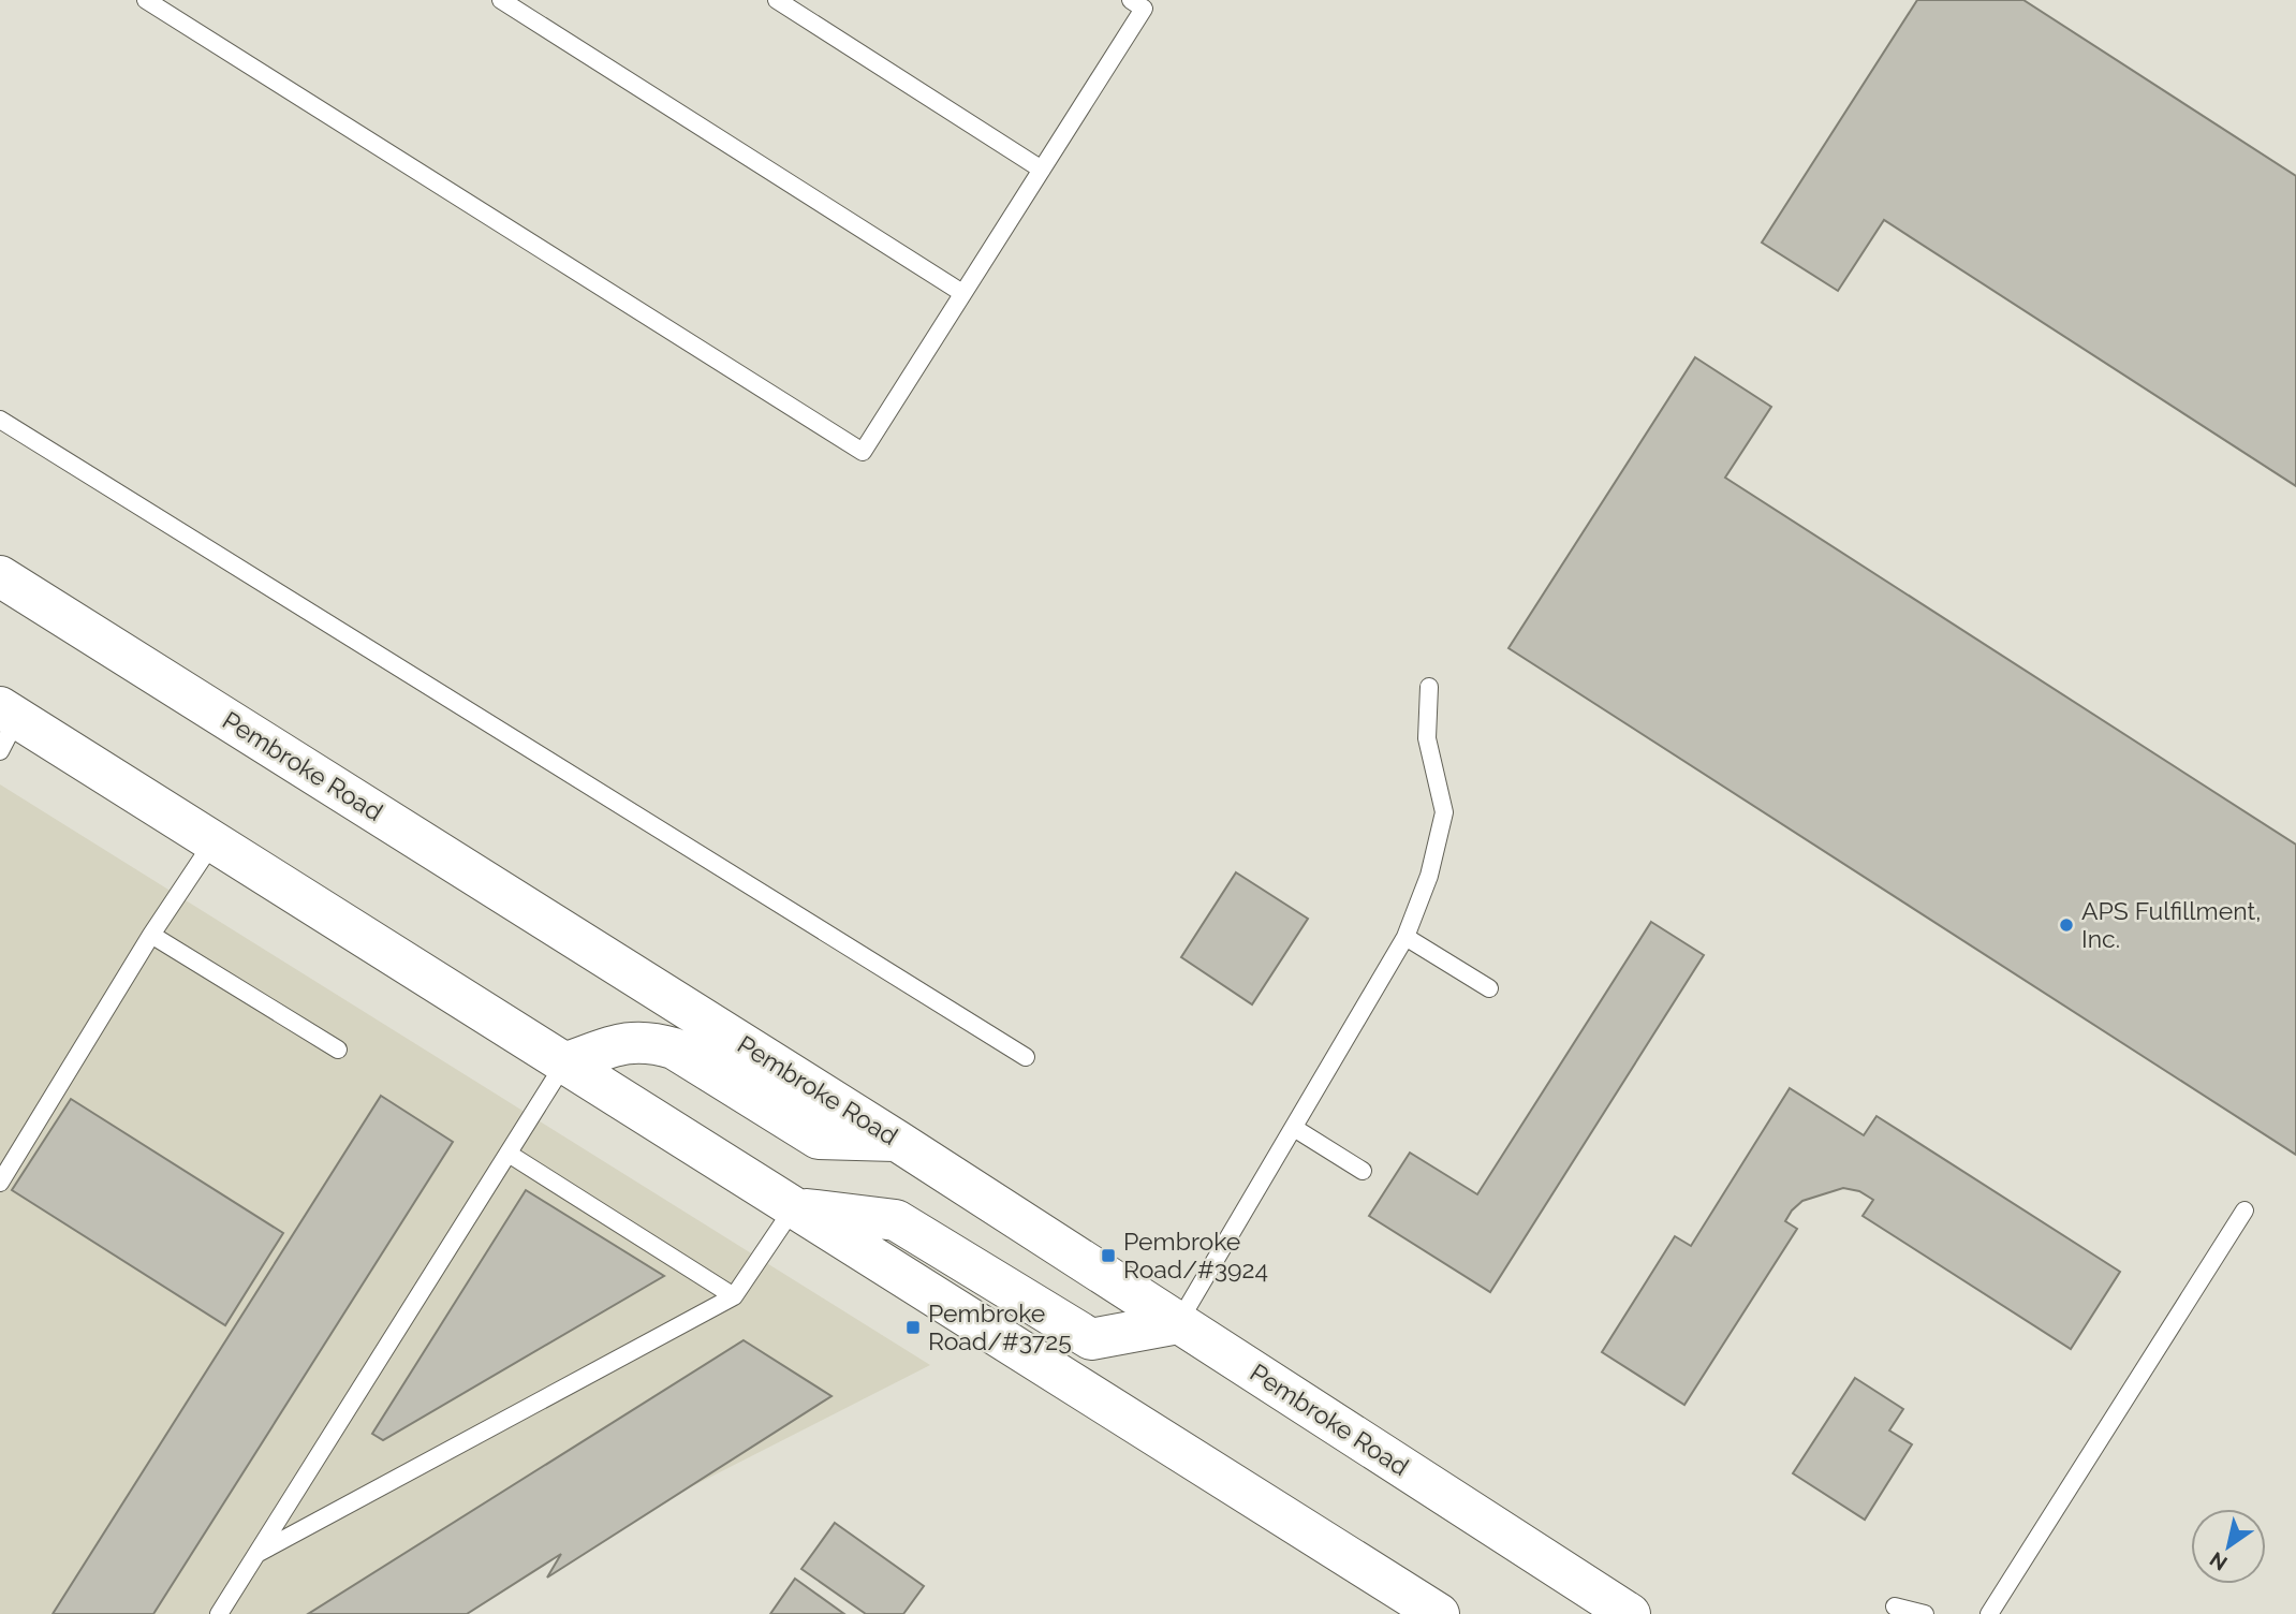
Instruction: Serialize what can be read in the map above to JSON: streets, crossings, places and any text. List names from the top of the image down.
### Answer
{
  "streets": {
    "main road": ["Pembroke Road"]
  },
  "places": {
    "other": ["APS Fulfillment, Inc."],
    "transit": ["Pembroke Road/#3924", "Pembroke Road/#3725"]
  },
  "north": "bottom left"
}
